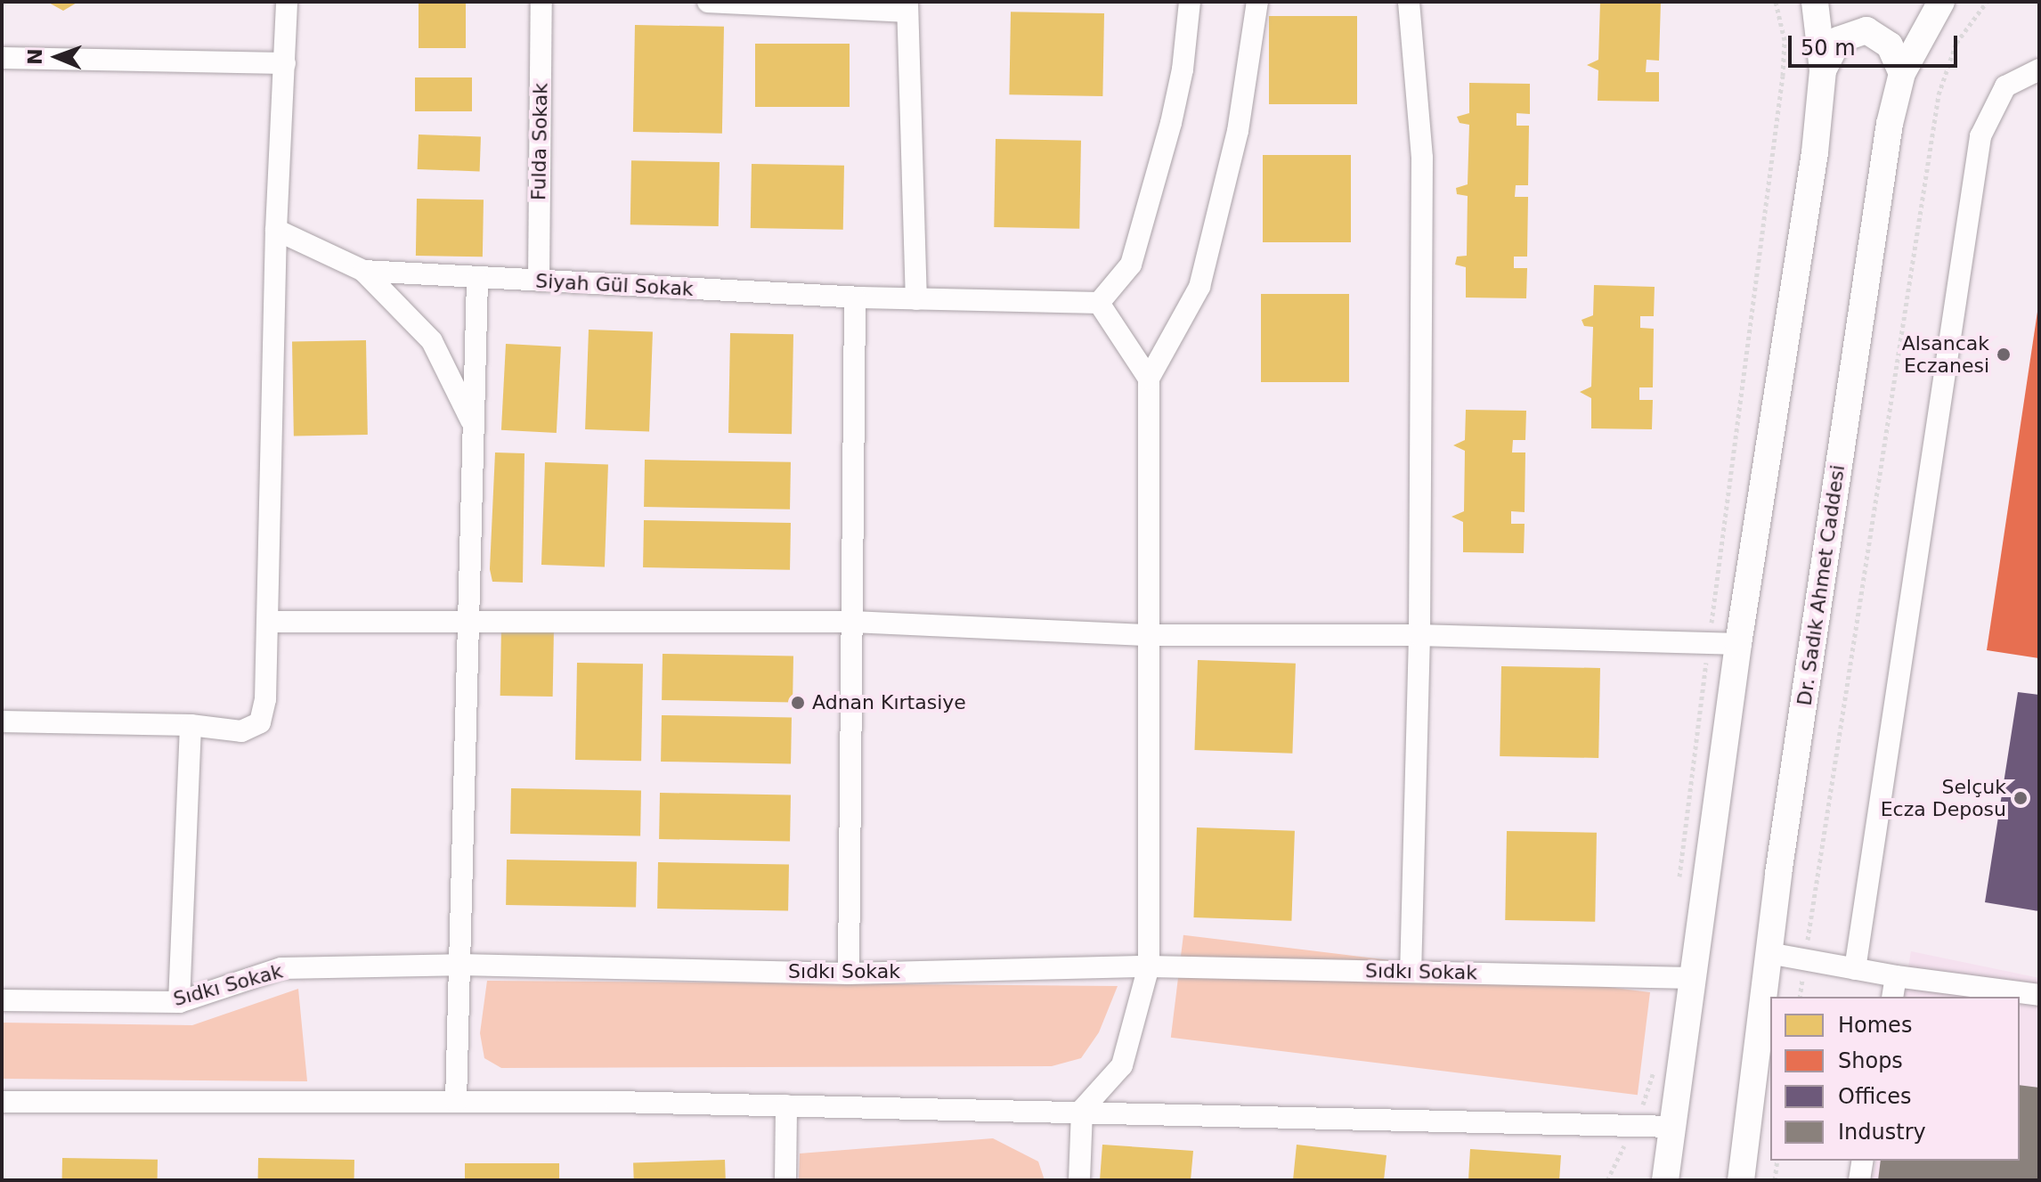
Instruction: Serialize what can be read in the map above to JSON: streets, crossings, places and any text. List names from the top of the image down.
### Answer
{
  "streets": {
    "main road": ["Dr. Sadık Ahmet Caddesi"],
    "street": ["Fulda Sokak", "Siyah Gül Sokak", "Sıdkı Sokak"]
  },
  "crossings": [
    ["Fulda Sokak", "Siyah Gül Sokak"]
  ],
  "places": ["Alsancak Eczanesi", "Adnan Kırtasiye", "Selçuk Ecza Deposu"],
  "legend": [
    "Homes",
    "Shops",
    "Offices",
    "Industry"
  ],
  "scale_bar": "50 m",
  "north": "left"
}
